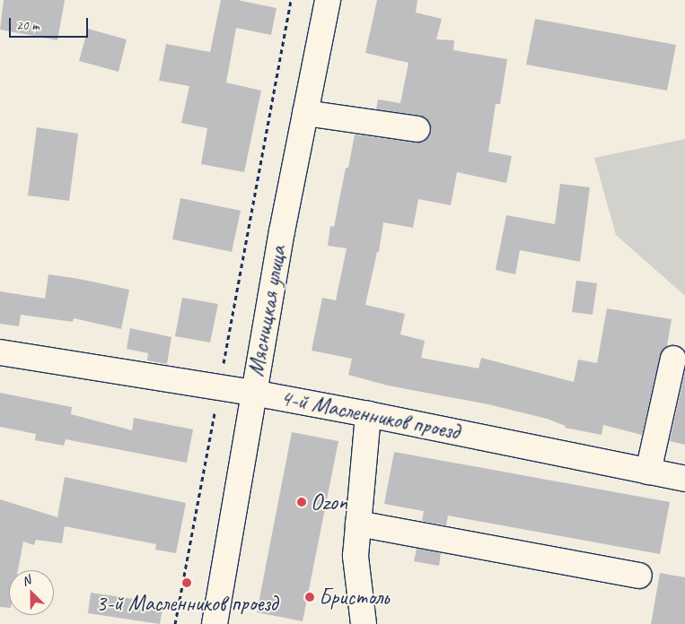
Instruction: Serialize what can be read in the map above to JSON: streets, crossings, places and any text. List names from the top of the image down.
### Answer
{
  "streets": {
    "street": ["Мясницкая улица", "4-й Масленников проезд"]
  },
  "crossings": [
    ["Мясницкая улица", "4-й Масленников проезд"]
  ],
  "places": ["Ozon", "3-й Масленников проезд", "Бристоль"],
  "scale_bar": "20 m",
  "north": "top left"
}
